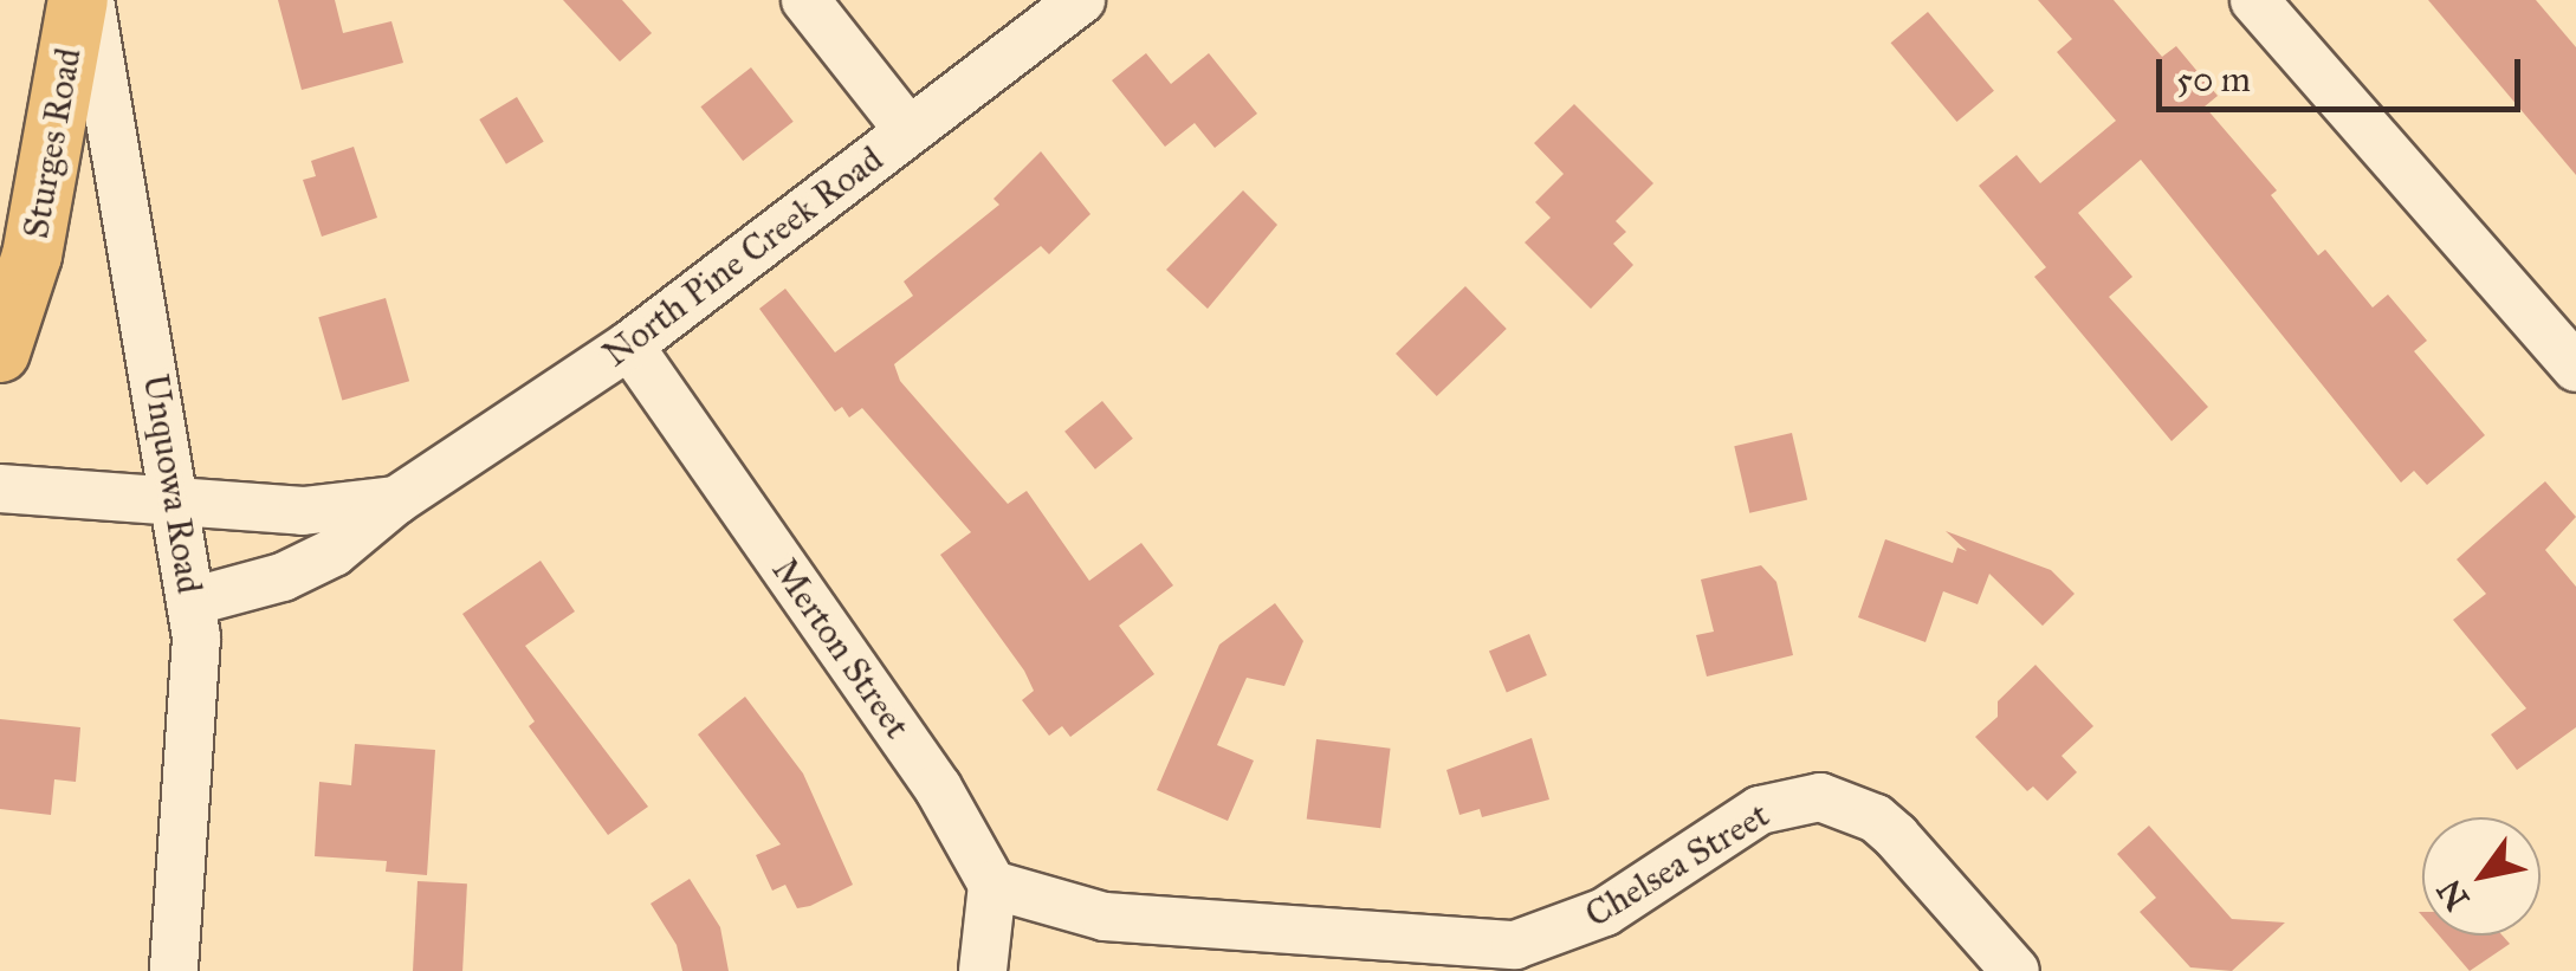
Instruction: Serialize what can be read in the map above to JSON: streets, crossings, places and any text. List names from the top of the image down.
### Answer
{
  "streets": {
    "main road": ["Sturges Road"],
    "street": [
      "North Pine Creek Road",
      "Unquowa Road",
      "Merton Street",
      "Chelsea Street"
    ]
  },
  "crossings": [
    ["North Pine Creek Road", "Unquowa Road"],
    ["North Pine Creek Road", "Merton Street"],
    ["Merton Street", "Chelsea Street"]
  ],
  "scale_bar": "50 m",
  "north": "bottom left"
}
